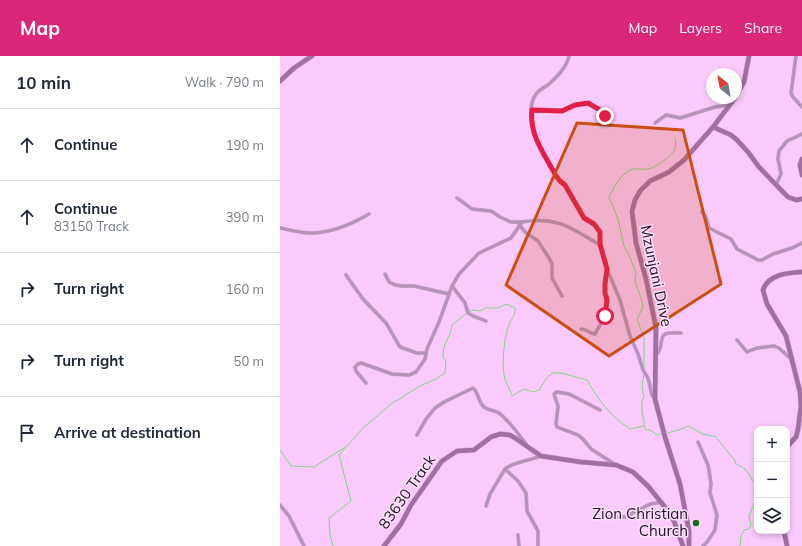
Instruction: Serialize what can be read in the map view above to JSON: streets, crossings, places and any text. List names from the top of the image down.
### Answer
{
  "streets": {
    "street": ["Mzunjani Drive", "83630 Track"]
  },
  "places": ["Zion Christian Church"],
  "north": "top left",
  "page": {
    "header": "Map",
    "nav": ["Map", "Layers", "Share"],
    "heading": ["10 min", "Walk · 790 m"],
    "list": [
      ["Continue", "190 m"],
      ["Continue", "83150 Track", "390 m"],
      ["Turn right", "160 m"],
      ["Turn right", "50 m"],
      "Arrive at destination"
    ],
    "map_buttons": ["+", "−"]
  }
}
